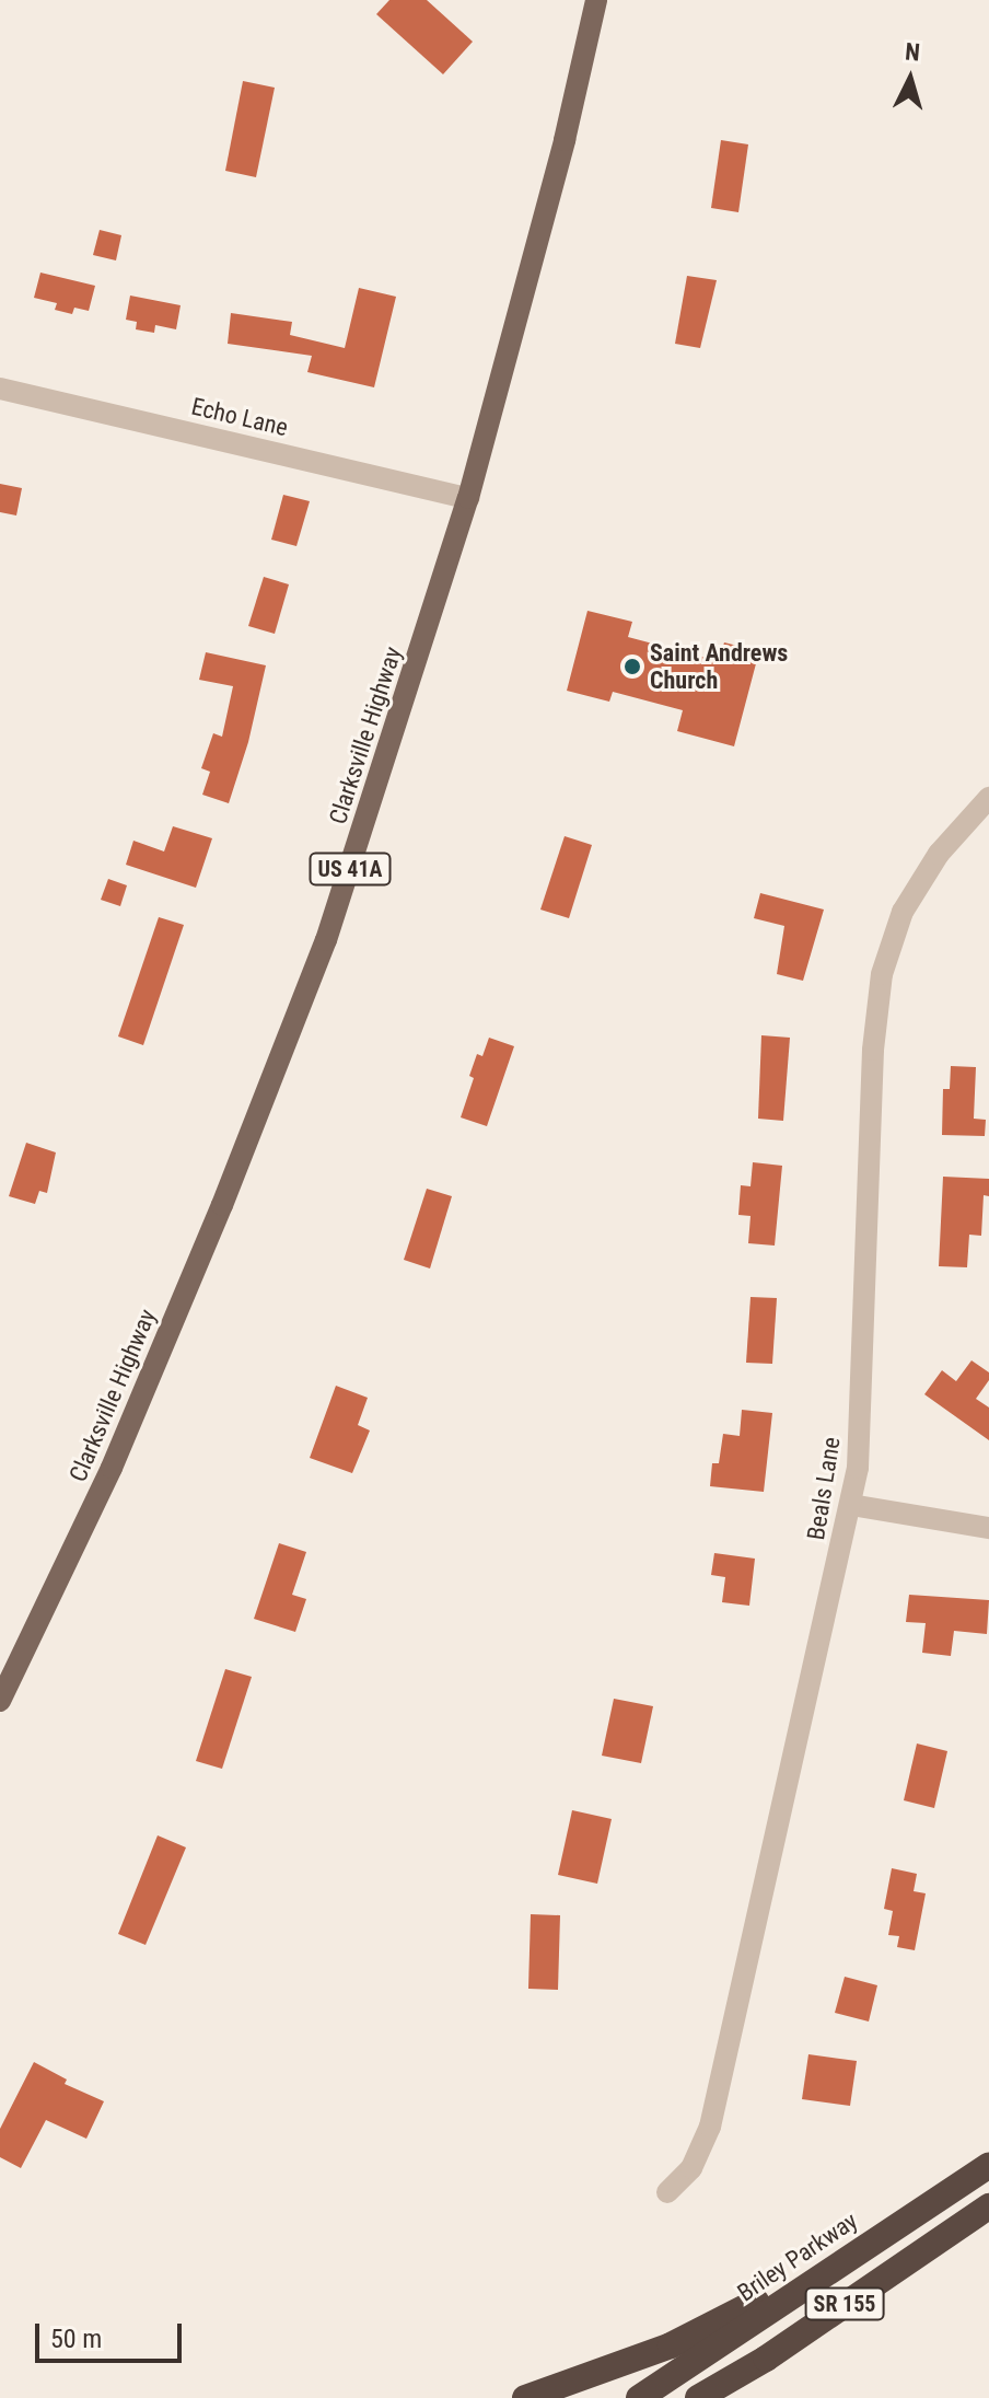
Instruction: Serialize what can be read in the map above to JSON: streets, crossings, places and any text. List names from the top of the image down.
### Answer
{
  "streets": {
    "highway": ["Briley Parkway", "SR 155"],
    "main road": ["Clarksville Highway", "US 41A"],
    "street": ["Echo Lane", "Beals Lane"]
  },
  "crossings": [
    ["Echo Lane", "Clarksville Highway"]
  ],
  "places": ["Saint Andrews Church"],
  "scale_bar": "50 m",
  "north": "top"
}
